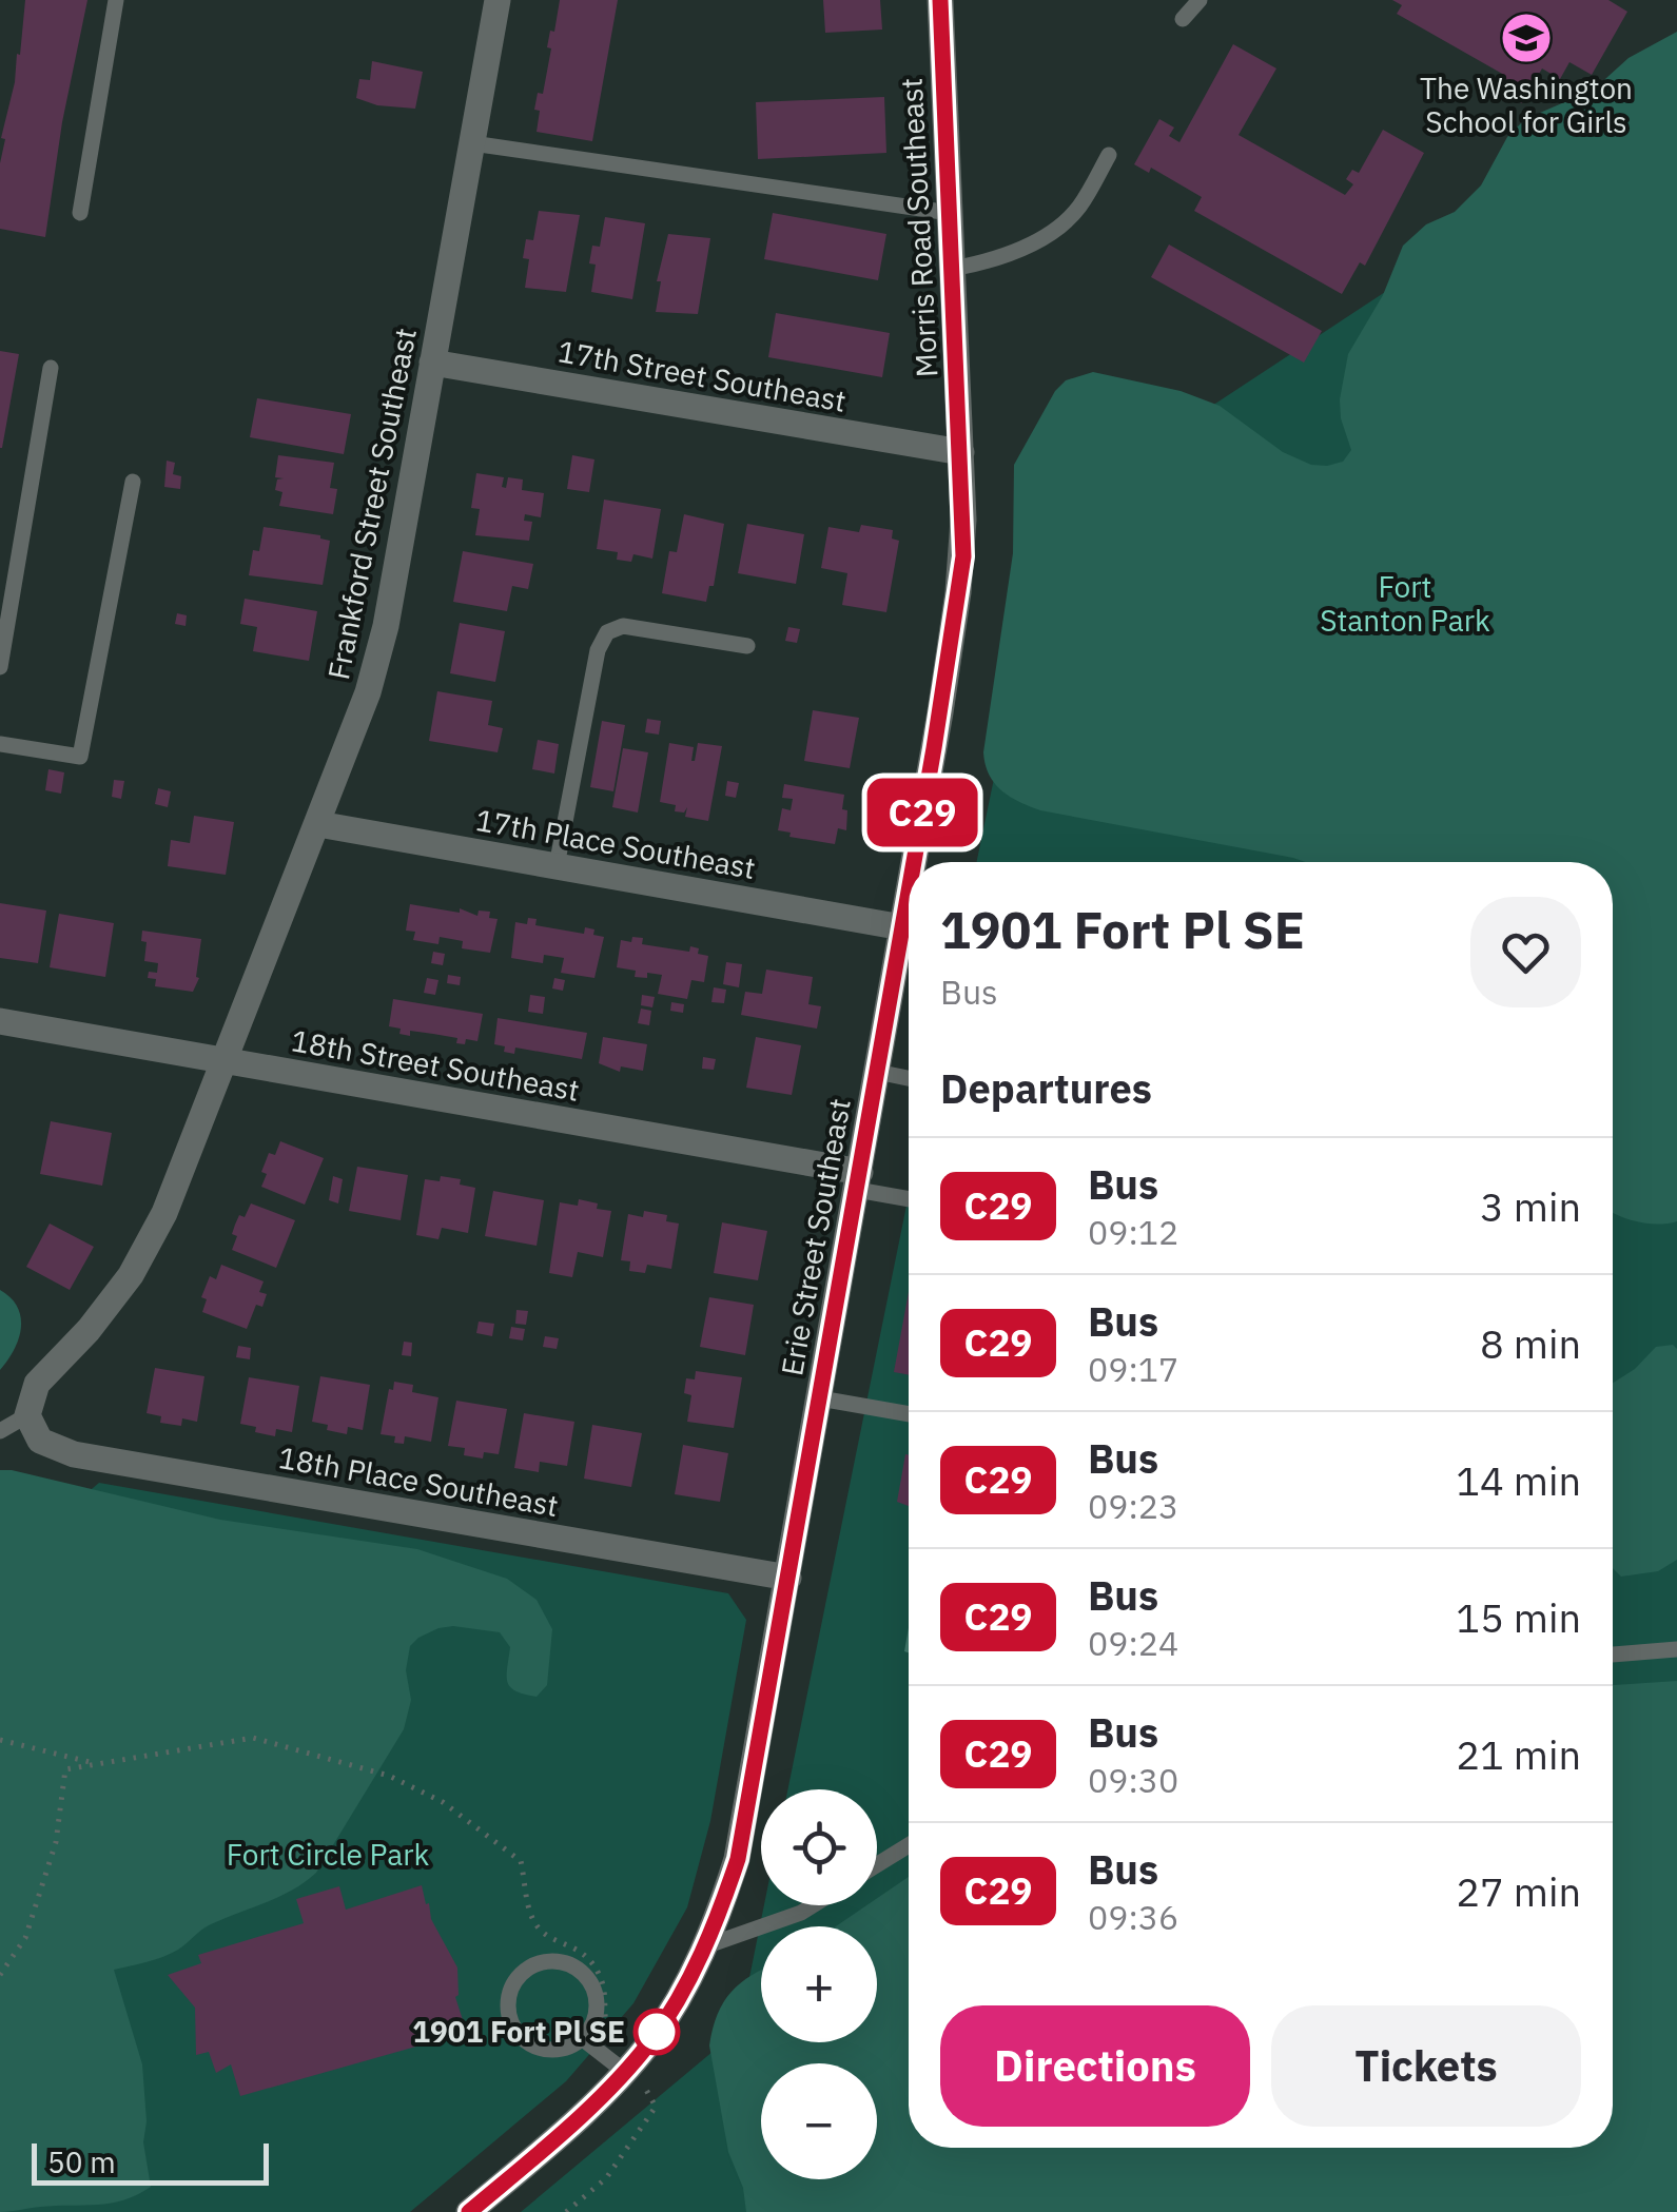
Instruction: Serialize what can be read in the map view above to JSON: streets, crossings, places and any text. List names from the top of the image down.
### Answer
{
  "streets": {
    "street": [
      "Morris Road Southeast",
      "17th Street Southeast",
      "Frankford Street Southeast",
      "17th Place Southeast",
      "18th Street Southeast",
      "Erie Street Southeast",
      "18th Place Southeast"
    ]
  },
  "crossings": [
    ["Morris Road Southeast", "17th Street Southeast"],
    ["Morris Road Southeast", "Erie Street Southeast"],
    ["17th Street Southeast", "Frankford Street Southeast"],
    ["17th Street Southeast", "Erie Street Southeast"],
    ["Frankford Street Southeast", "17th Place Southeast"],
    ["Frankford Street Southeast", "18th Street Southeast"],
    ["17th Place Southeast", "Erie Street Southeast"],
    ["18th Street Southeast", "Erie Street Southeast"],
    ["Erie Street Southeast", "18th Place Southeast"]
  ],
  "parks": ["Fort Stanton Park", "Fort Circle Park"],
  "places": {
    "school or university": ["The Washington School for Girls"],
    "other": ["1901 Fort Pl SE"]
  },
  "lines": ["bus line C29"],
  "scale_bar": "50 m",
  "page": {
    "on_map": "C29",
    "heading": [
      ["1901 Fort Pl SE", "Bus"],
      "Departures"
    ],
    "list": [
      {
        "mark": "C29",
        "name": "Bus",
        "note": "09:12",
        "value": "3 min"
      },
      {
        "mark": "C29",
        "name": "Bus",
        "note": "09:17",
        "value": "8 min"
      },
      {
        "mark": "C29",
        "name": "Bus",
        "note": "09:23",
        "value": "14 min"
      },
      {
        "mark": "C29",
        "name": "Bus",
        "note": "09:24",
        "value": "15 min"
      },
      {
        "mark": "C29",
        "name": "Bus",
        "note": "09:30",
        "value": "21 min"
      },
      {
        "mark": "C29",
        "name": "Bus",
        "note": "09:36",
        "value": "27 min"
      }
    ],
    "map_buttons": ["+", "−"],
    "buttons": ["Directions", "Tickets"],
    "scale": "50 m"
  }
}
